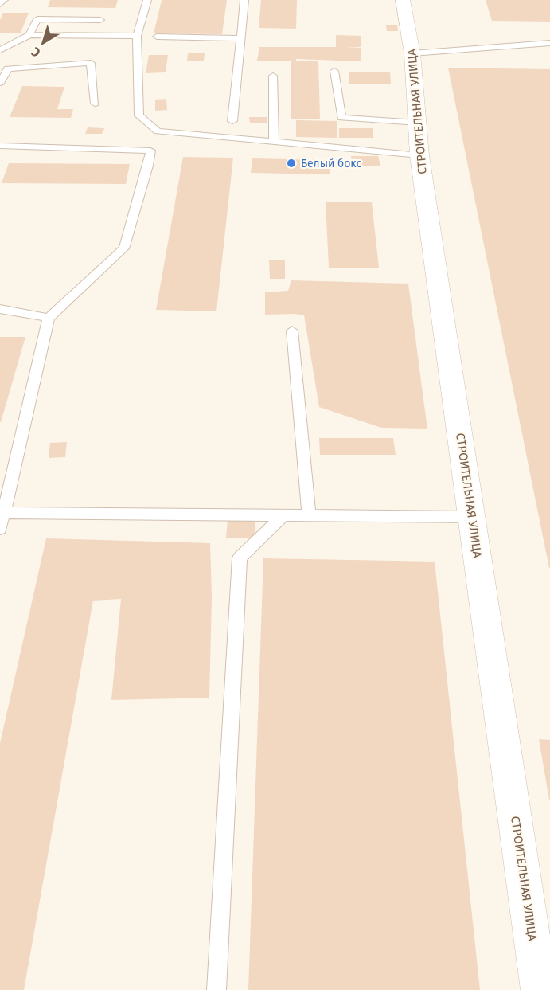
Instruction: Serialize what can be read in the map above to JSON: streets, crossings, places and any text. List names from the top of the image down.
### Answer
{
  "streets": {
    "street": ["СТРОИТЕЛЬНАЯ УЛИЦА"]
  },
  "places": ["Белый бокс"],
  "north": "bottom left"
}
